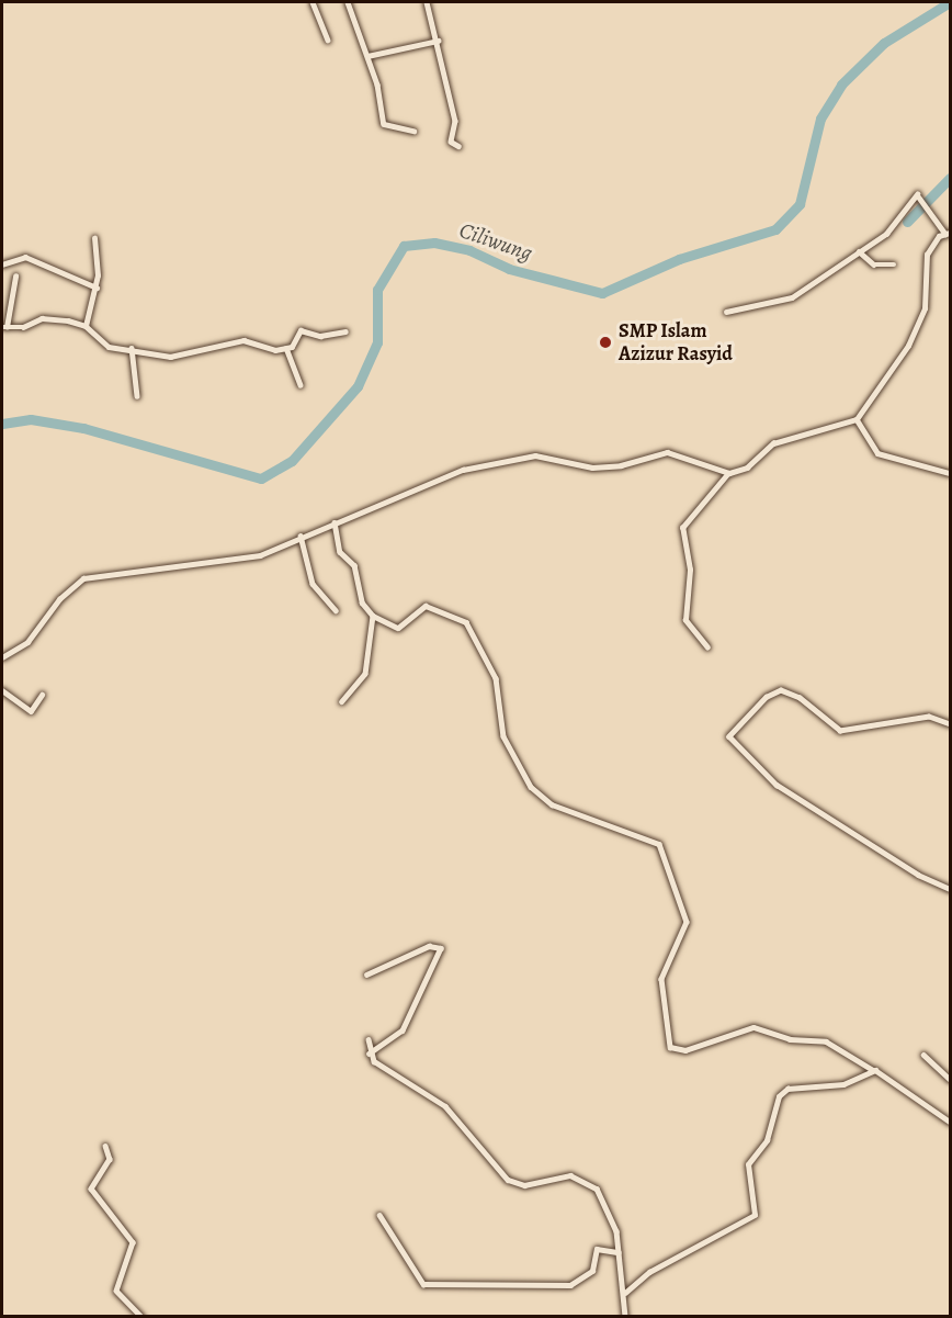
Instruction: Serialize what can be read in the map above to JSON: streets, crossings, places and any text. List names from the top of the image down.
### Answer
{
  "water": ["Ciliwung"],
  "places": ["SMP Islam Azizur Rasyid"]
}
